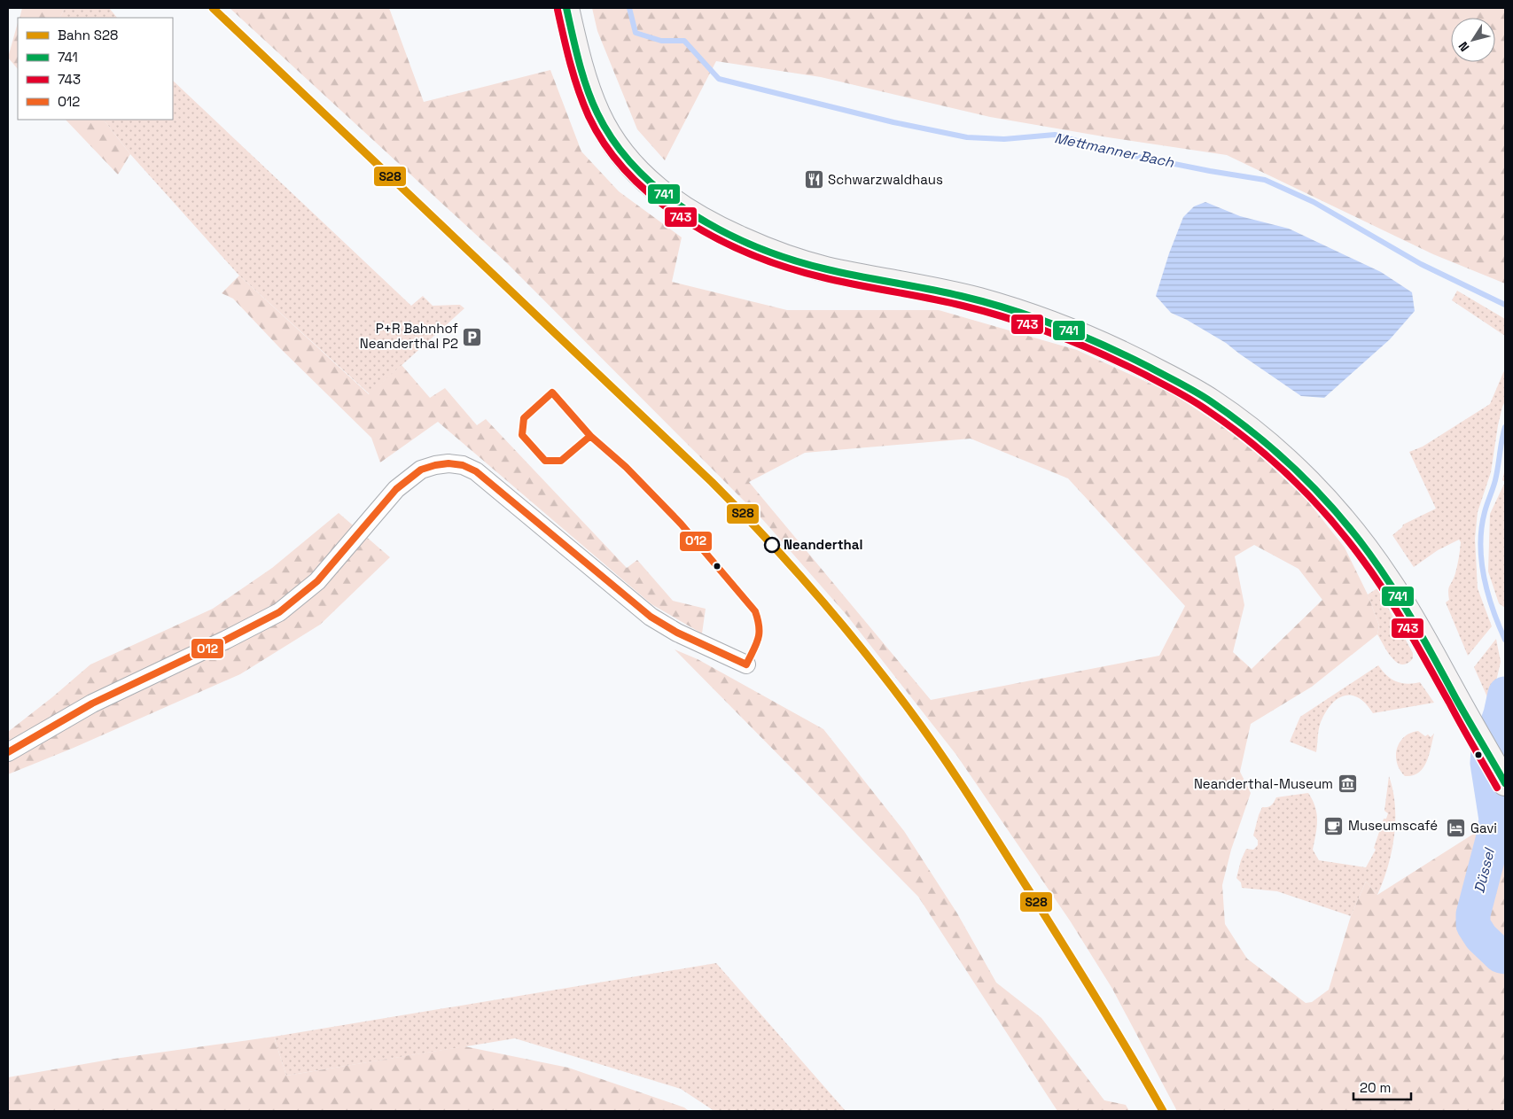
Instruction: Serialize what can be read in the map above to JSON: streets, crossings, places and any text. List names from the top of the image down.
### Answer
{
  "water": ["Mettmanner Bach", "Düssel"],
  "places": {
    "restaurant": ["Schwarzwaldhaus"],
    "parking": ["P+R Bahnhof Neanderthal P2"],
    "other": ["Neanderthal"],
    "museum": ["Neanderthal-Museum"],
    "cafe": ["Museumscafé"],
    "hotel": ["Gavi"]
  },
  "lines": [
    "rail line S28",
    "transit line 741",
    "transit line 743",
    "transit line O12"
  ],
  "legend": [
    "Bahn S28",
    "741",
    "743",
    "O12"
  ],
  "scale_bar": "20 m",
  "north": "bottom left"
}
